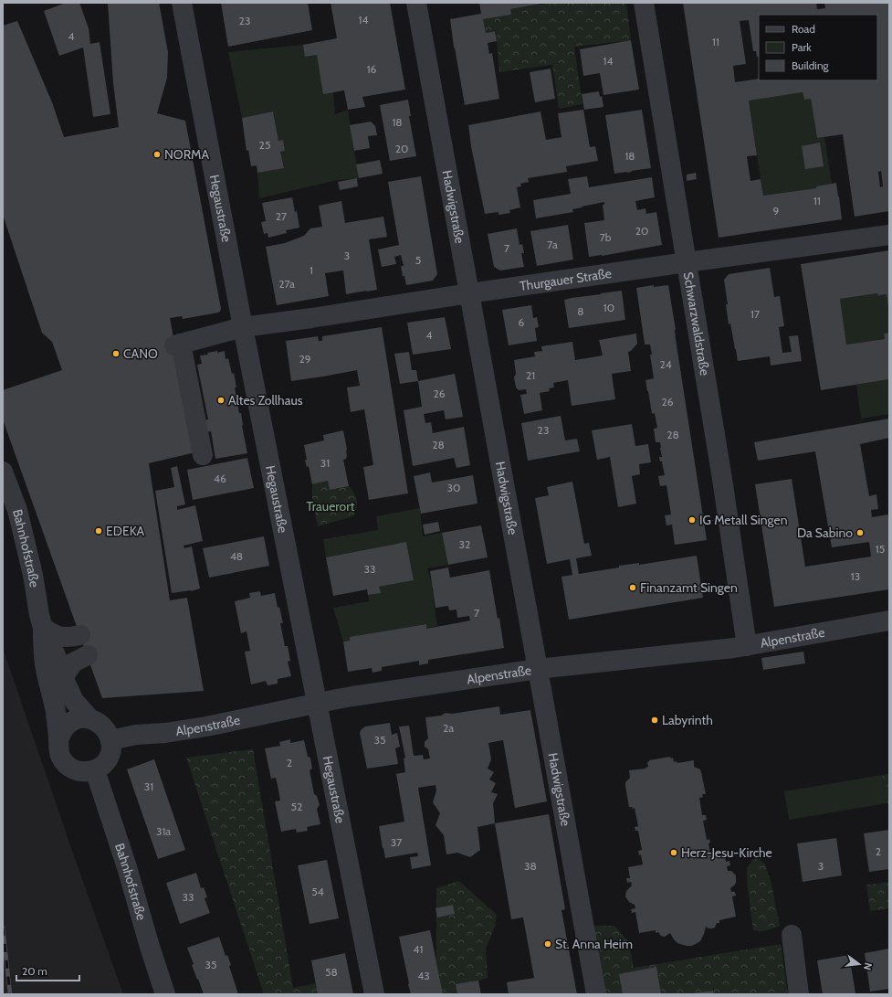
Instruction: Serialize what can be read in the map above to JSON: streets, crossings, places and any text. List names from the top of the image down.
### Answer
{
  "streets": {
    "street": [
      "Hadwigstraße",
      "Hegaustraße",
      "Thurgauer Straße",
      "Schwarzwaldstraße",
      "Bahnhofstraße",
      "Alpenstraße"
    ]
  },
  "crossings": [
    ["Hadwigstraße", "Thurgauer Straße"],
    ["Hadwigstraße", "Alpenstraße"],
    ["Hegaustraße", "Thurgauer Straße"],
    ["Hegaustraße", "Alpenstraße"],
    ["Thurgauer Straße", "Schwarzwaldstraße"],
    ["Schwarzwaldstraße", "Alpenstraße"],
    ["Bahnhofstraße", "Alpenstraße"]
  ],
  "parks": ["Trauerort"],
  "places": [
    "NORMA",
    "CANO",
    "Altes Zollhaus",
    "IG Metall Singen",
    "EDEKA",
    "Da Sabino",
    "Finanzamt Singen",
    "Labyrinth",
    "Herz-Jesu-Kirche",
    "St. Anna Heim"
  ],
  "house_numbers": [
    "14",
    "23",
    "4",
    "11",
    "14",
    "16",
    "18",
    "25",
    "20",
    "18",
    "11",
    "9",
    "27",
    "20",
    "7b",
    "7a",
    "7",
    "3",
    "5",
    "1",
    "27a",
    "10",
    "8",
    "17",
    "6",
    "4",
    "29",
    "24",
    "21",
    "26",
    "26",
    "23",
    "28",
    "28",
    "31",
    "46",
    "30",
    "32",
    "15",
    "48",
    "33",
    "13",
    "7",
    "2a",
    "35",
    "2",
    "31",
    "52",
    "31a",
    "37",
    "2",
    "38",
    "3",
    "54",
    "33",
    "41",
    "35",
    "58",
    "43"
  ],
  "legend": ["Road", "Park", "Building"],
  "scale_bar": "20 m",
  "north": "right"
}
